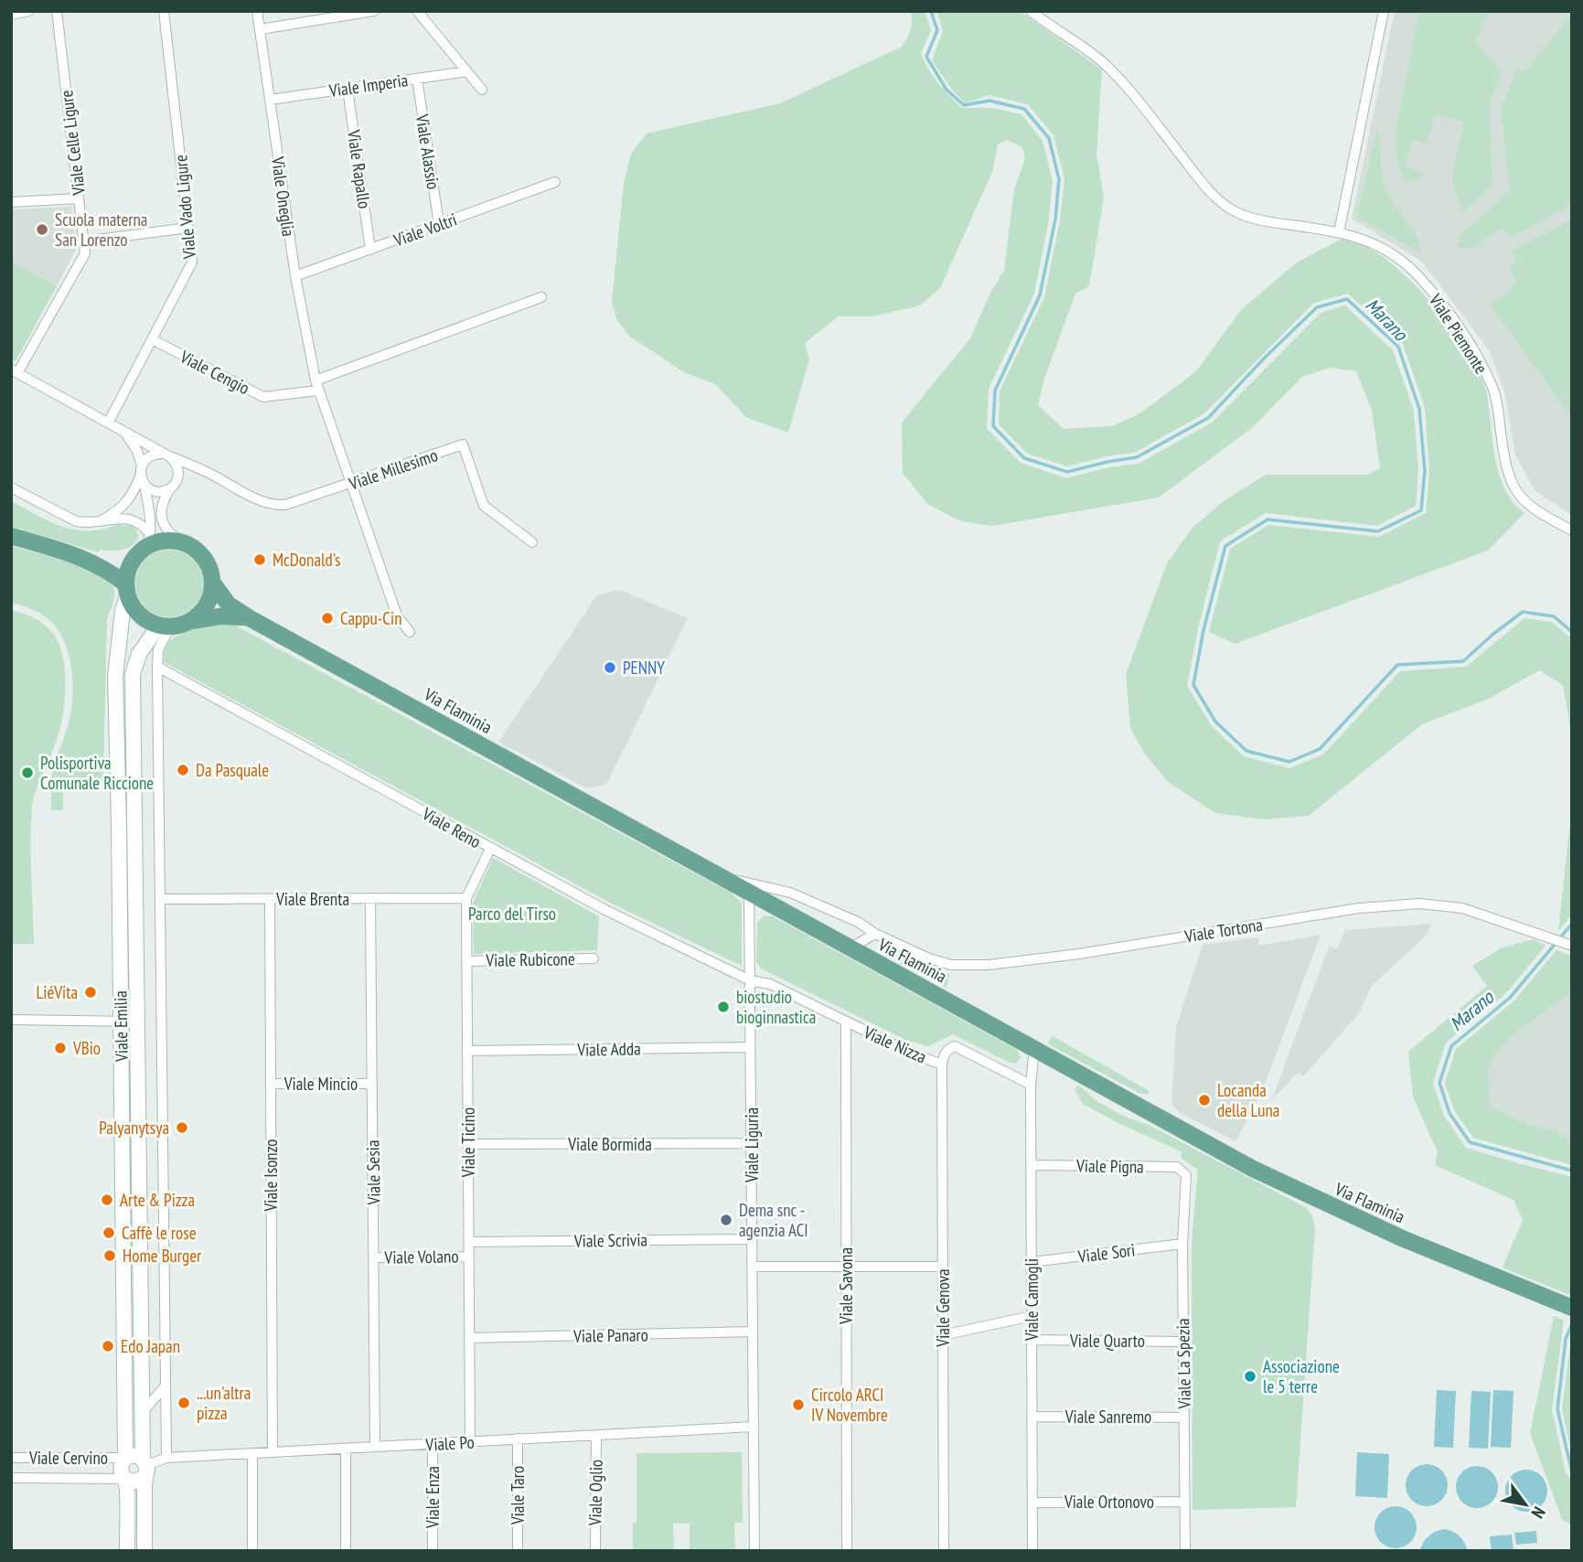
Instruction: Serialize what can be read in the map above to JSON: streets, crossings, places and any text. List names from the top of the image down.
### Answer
{
  "streets": {
    "main road": ["Via Flaminia"],
    "street": [
      "Viale Imperia",
      "Viale Celle Ligure",
      "Viale Alassio",
      "Viale Rapallo",
      "Viale Oneglia",
      "Viale Vado Ligure",
      "Viale Voltri",
      "Viale Piemonte",
      "Viale Cengio",
      "Viale Millesimo",
      "Viale Reno",
      "Viale Brenta",
      "Viale Tortona",
      "Viale Rubicone",
      "Viale Emilia",
      "Viale Nizza",
      "Viale Adda",
      "Viale Mincio",
      "Viale Ticino",
      "Viale Bormida",
      "Viale Liguria",
      "Viale Pigna",
      "Viale Sesia",
      "Viale Isonzo",
      "Viale Scrivia",
      "Viale Sori",
      "Viale Volano",
      "Viale Savona",
      "Viale Camogli",
      "Viale Genova",
      "Viale Panaro",
      "Viale Quarto",
      "Viale La Spezia",
      "Viale Sanremo",
      "Viale Po",
      "Viale Cervino",
      "Viale Oglio",
      "Viale Taro",
      "Viale Enza",
      "Viale Ortonovo"
    ]
  },
  "crossings": [
    ["Viale Imperia", "Viale Alassio"],
    ["Viale Imperia", "Viale Rapallo"],
    ["Viale Imperia", "Viale Oneglia"],
    ["Viale Celle Ligure", "Viale Millesimo"],
    ["Viale Alassio", "Viale Voltri"],
    ["Viale Rapallo", "Viale Voltri"],
    ["Viale Oneglia", "Viale Voltri"],
    ["Viale Oneglia", "Viale Cengio"],
    ["Viale Oneglia", "Viale Millesimo"],
    ["Viale Vado Ligure", "Viale Cengio"],
    ["Viale Vado Ligure", "Viale Millesimo"],
    ["Via Flaminia", "Viale Tortona"],
    ["Via Flaminia", "Viale Emilia"],
    ["Via Flaminia", "Viale Liguria"],
    ["Via Flaminia", "Viale Camogli"],
    ["Viale Reno", "Viale Nizza"],
    ["Viale Reno", "Viale Ticino"],
    ["Viale Reno", "Viale Liguria"],
    ["Viale Brenta", "Viale Ticino"],
    ["Viale Brenta", "Viale Sesia"],
    ["Viale Brenta", "Viale Isonzo"],
    ["Viale Rubicone", "Viale Ticino"],
    ["Viale Emilia", "Viale Po"],
    ["Viale Emilia", "Viale Cervino"],
    ["Viale Nizza", "Viale Liguria"],
    ["Viale Nizza", "Viale Savona"],
    ["Viale Nizza", "Viale Camogli"],
    ["Viale Nizza", "Viale Genova"],
    ["Viale Adda", "Viale Ticino"],
    ["Viale Adda", "Viale Liguria"],
    ["Viale Mincio", "Viale Sesia"],
    ["Viale Mincio", "Viale Isonzo"],
    ["Viale Ticino", "Viale Bormida"],
    ["Viale Ticino", "Viale Scrivia"],
    ["Viale Ticino", "Viale Volano"],
    ["Viale Ticino", "Viale Panaro"],
    ["Viale Ticino", "Viale Po"],
    ["Viale Bormida", "Viale Liguria"],
    ["Viale Liguria", "Viale Scrivia"],
    ["Viale Liguria", "Viale Panaro"],
    ["Viale Liguria", "Viale Po"],
    ["Viale Pigna", "Viale Camogli"],
    ["Viale Pigna", "Viale La Spezia"],
    ["Viale Sesia", "Viale Volano"],
    ["Viale Sesia", "Viale Po"],
    ["Viale Isonzo", "Viale Po"],
    ["Viale Sori", "Viale Camogli"],
    ["Viale Sori", "Viale La Spezia"],
    ["Viale Camogli", "Viale Quarto"],
    ["Viale Camogli", "Viale Sanremo"],
    ["Viale Camogli", "Viale Ortonovo"],
    ["Viale Quarto", "Viale La Spezia"],
    ["Viale La Spezia", "Viale Sanremo"],
    ["Viale La Spezia", "Viale Ortonovo"],
    ["Viale Po", "Viale Cervino"],
    ["Viale Po", "Viale Oglio"],
    ["Viale Po", "Viale Taro"],
    ["Viale Po", "Viale Enza"]
  ],
  "water": ["Marano"],
  "parks": ["Parco del Tirso"],
  "places": [
    "Scuola materna San Lorenzo",
    "McDonald's",
    "Cappu-Cin",
    "PENNY",
    "Da Pasquale",
    "Polisportiva Comunale Riccione",
    "LiéVita",
    "biostudio bioginnastica",
    "VBio",
    "Locanda della Luna",
    "Palyanytsya",
    "Arte & Pizza",
    "Dema snc - agenzia ACI",
    "Caffè le rose",
    "Home Burger",
    "Edo Japan",
    "Associazione le 5 terre",
    "...un'altra pizza",
    "Circolo ARCI IV Novembre"
  ],
  "north": "bottom right"
}
